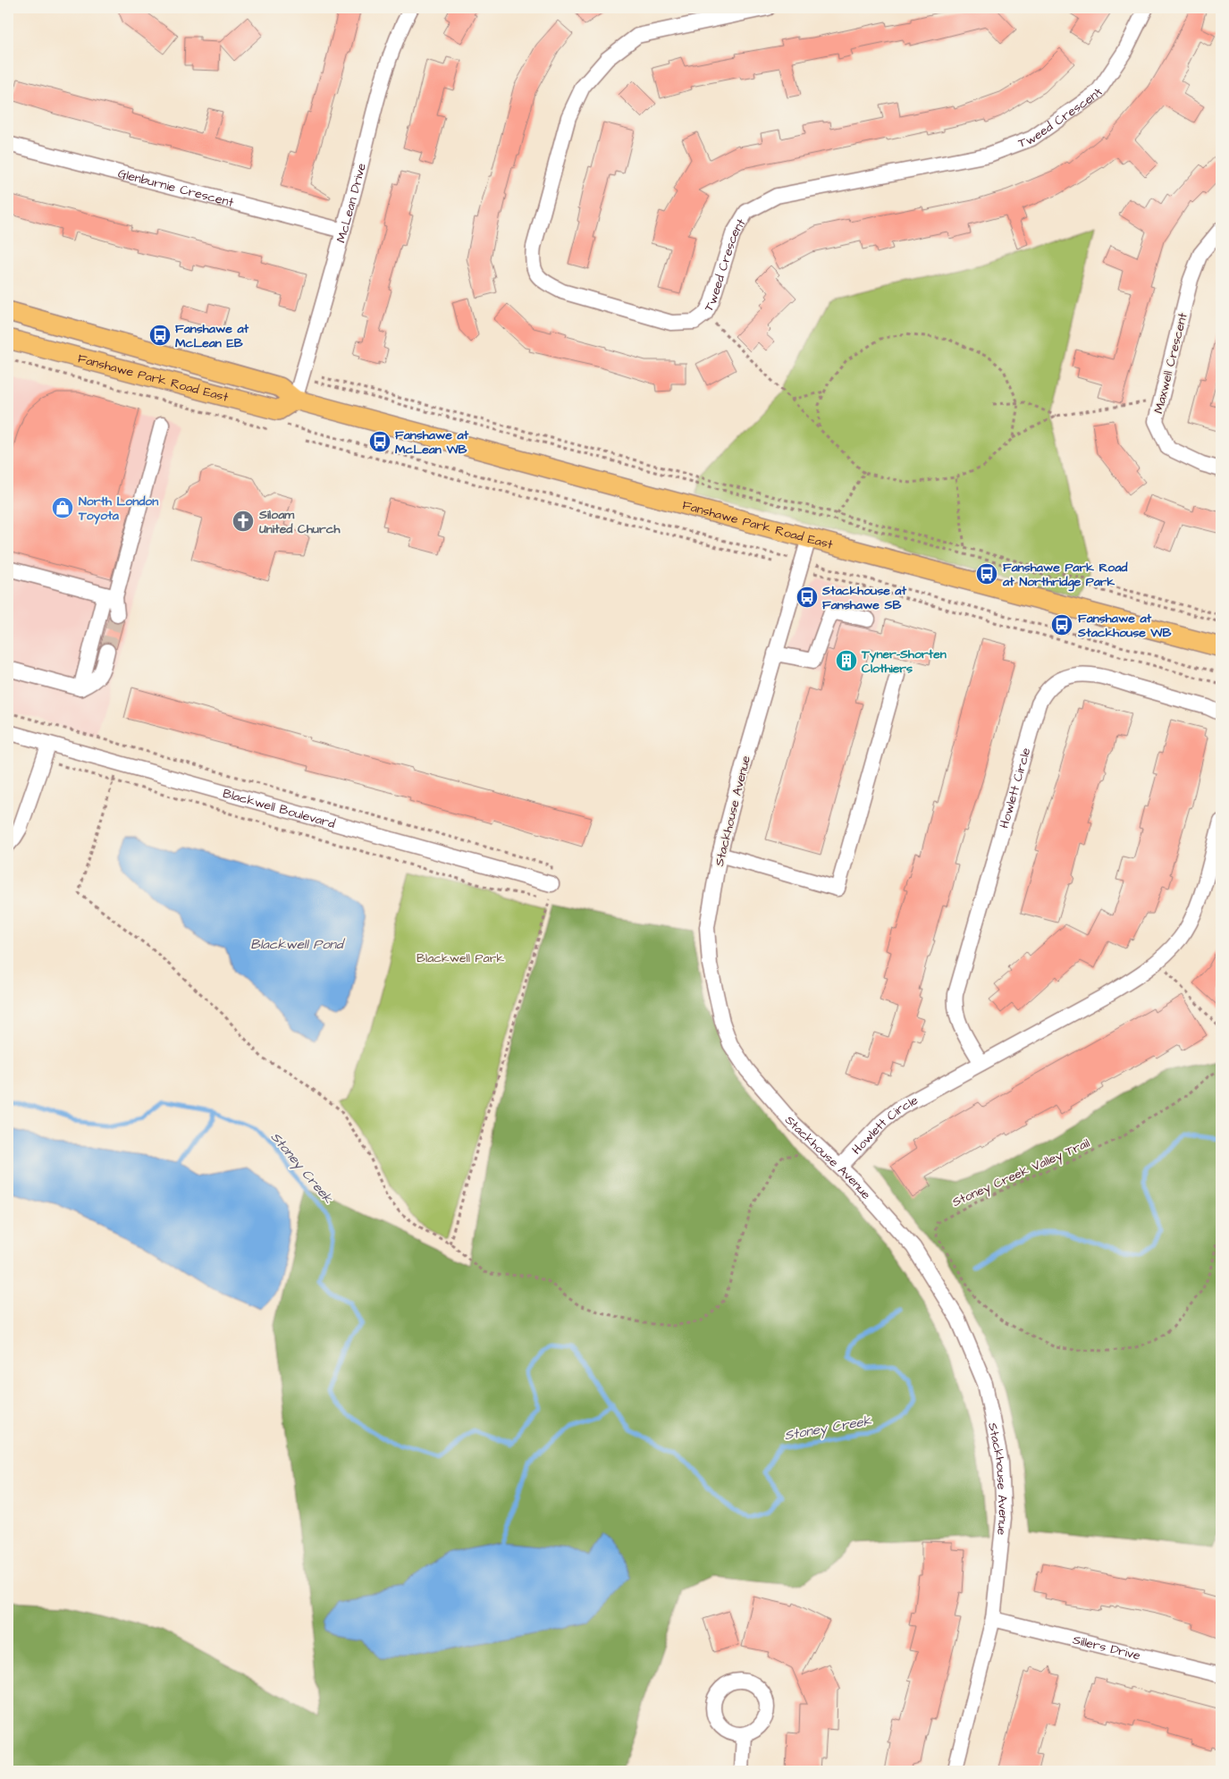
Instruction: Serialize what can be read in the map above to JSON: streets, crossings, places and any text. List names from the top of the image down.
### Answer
{
  "streets": {
    "main road": ["Fanshawe Park Road East"],
    "street": [
      "Tweed Crescent",
      "Glenburnie Crescent",
      "McLean Drive",
      "Maxwell Crescent",
      "Howlett Circle",
      "Blackwell Boulevard",
      "Stackhouse Avenue",
      "Sillers Drive"
    ],
    "path": ["Stoney Creek Valley Trail"]
  },
  "crossings": [
    ["Glenburnie Crescent", "McLean Drive"],
    ["McLean Drive", "Fanshawe Park Road East"],
    ["Fanshawe Park Road East", "Stackhouse Avenue"],
    ["Howlett Circle", "Stackhouse Avenue"],
    ["Stackhouse Avenue", "Sillers Drive"]
  ],
  "water": ["Blackwell Pond", "Stoney Creek"],
  "parks": ["Blackwell Park"],
  "places": {
    "bus stop": [
      "Fanshawe at McLean EB",
      "Fanshawe at McLean WB",
      "Fanshawe Park Road at Northridge Park",
      "Stackhouse at Fanshawe SB",
      "Fanshawe at Stackhouse WB"
    ],
    "shop": ["North London Toyota"],
    "church": ["Siloam United Church"],
    "building": ["Tyner-Shorten Clothiers"]
  }
}
